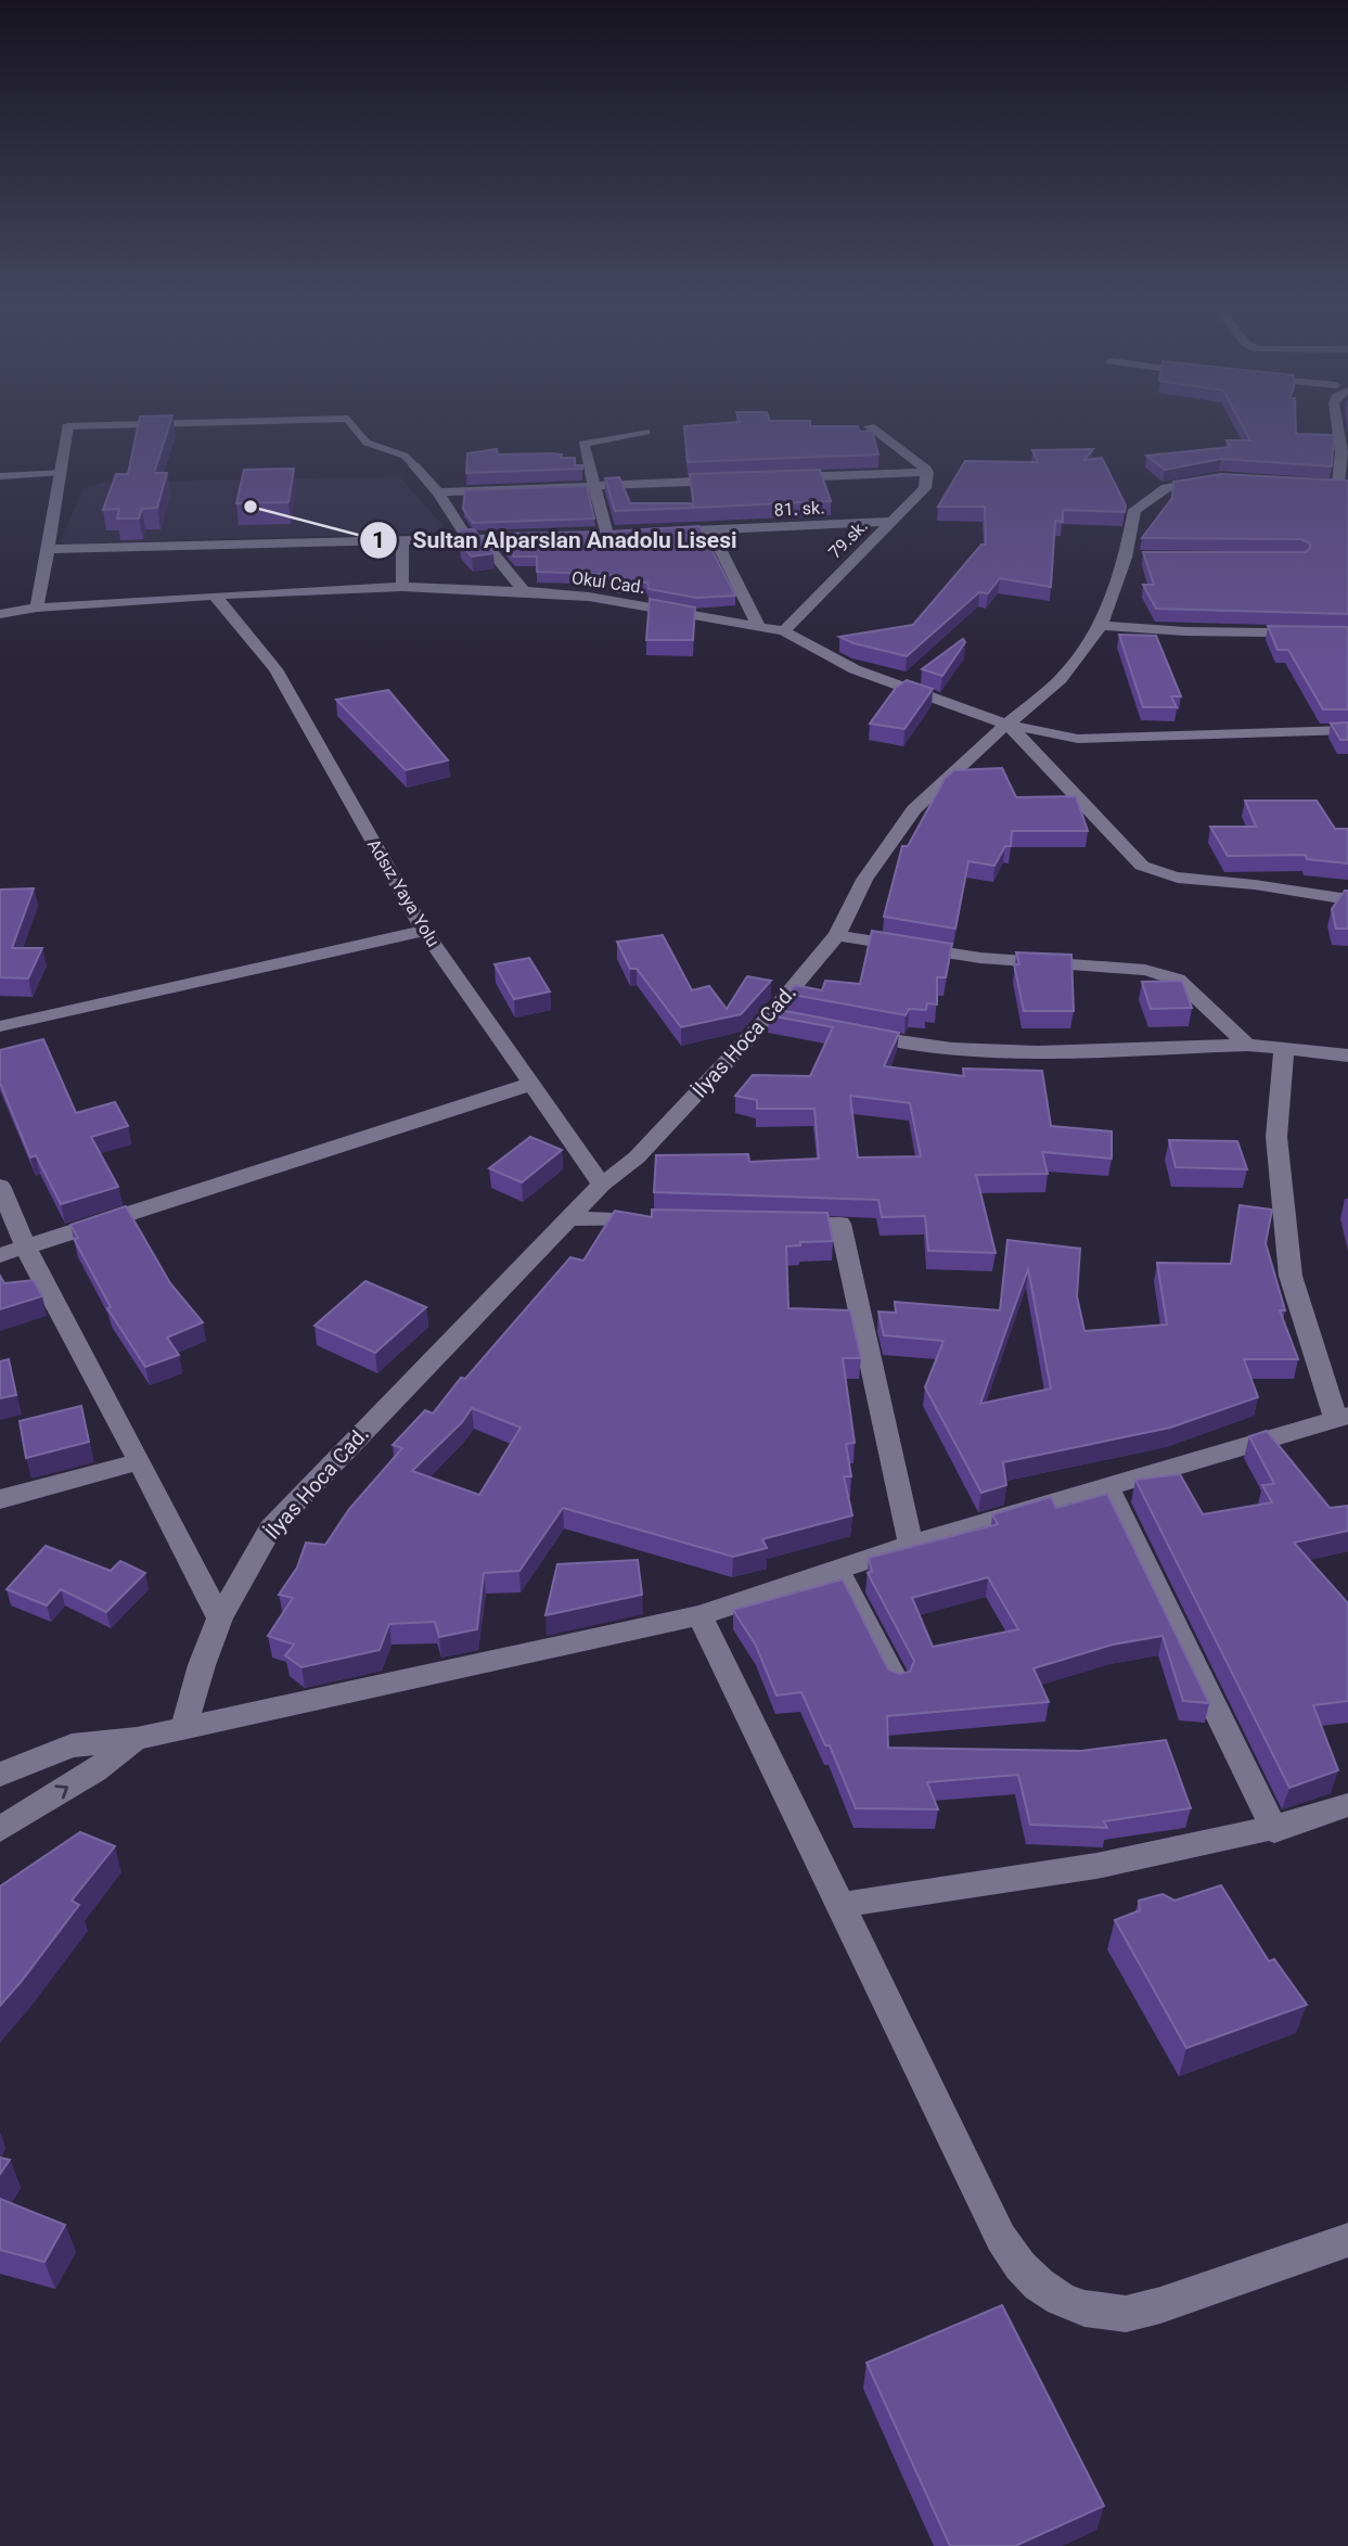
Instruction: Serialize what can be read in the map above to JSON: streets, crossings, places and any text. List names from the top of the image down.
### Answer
{
  "streets": {
    "street": [
      "81. sk.",
      "79.sk.",
      "Okul Cad.",
      "Adsız Yaya Yolu",
      "İlyas Hoca Cad."
    ]
  },
  "crossings": [
    ["81. sk.", "79.sk."],
    ["79.sk.", "Okul Cad."],
    ["Okul Cad.", "Adsız Yaya Yolu"],
    ["Okul Cad.", "İlyas Hoca Cad."],
    ["Adsız Yaya Yolu", "İlyas Hoca Cad."]
  ],
  "places": ["Sultan Alparslan Anadolu Lisesi"]
}
